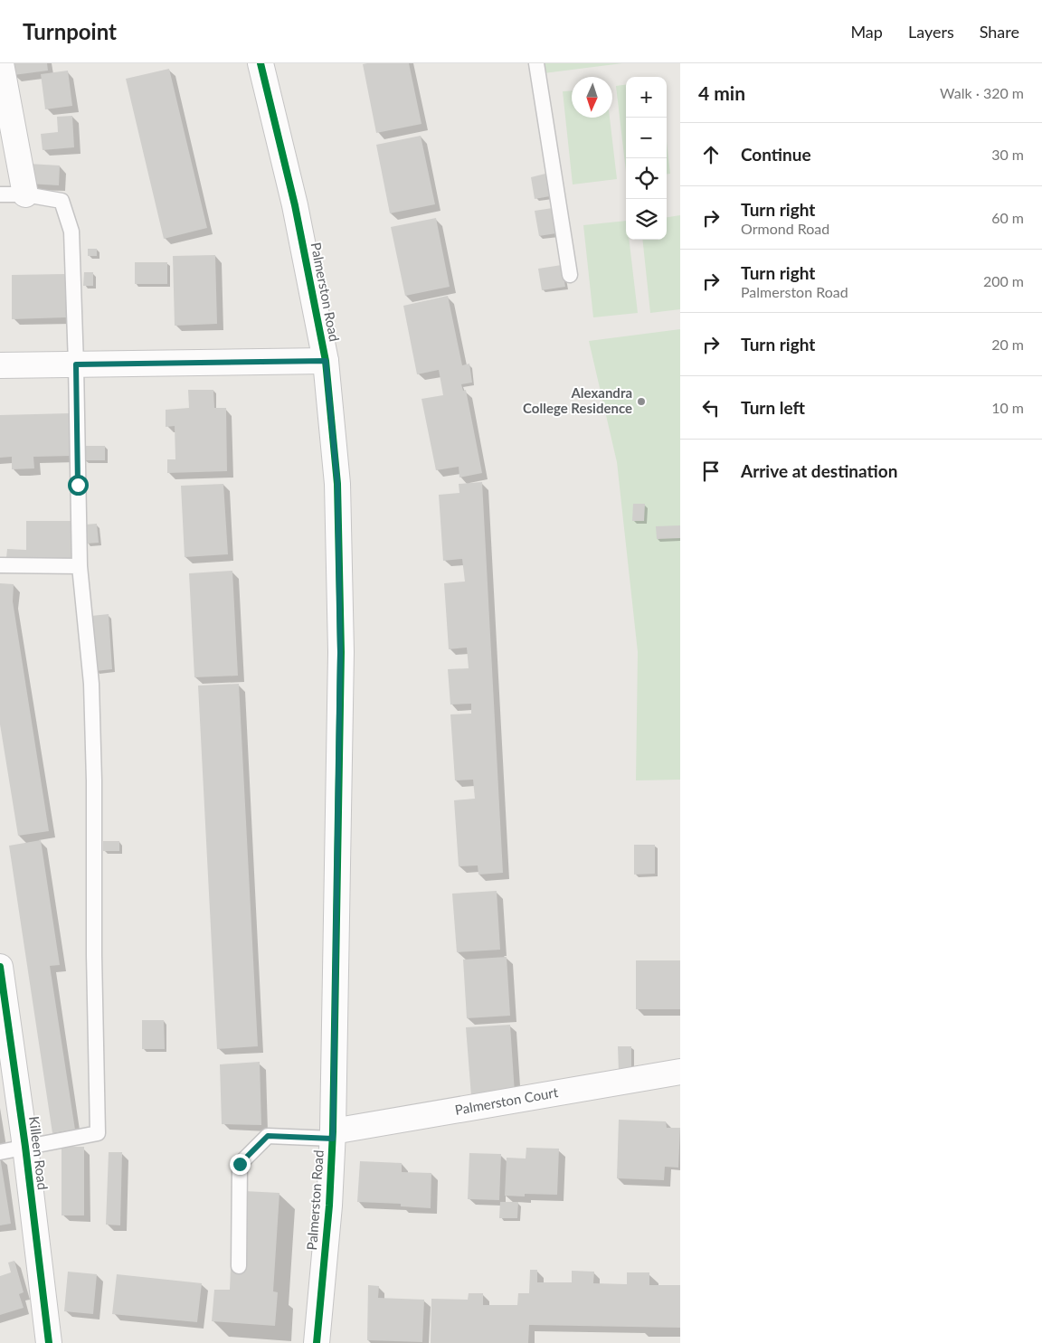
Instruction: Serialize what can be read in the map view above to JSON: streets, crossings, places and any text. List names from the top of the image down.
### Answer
{
  "streets": {
    "street": ["Palmerston Road", "Palmerston Court", "Killeen Road"]
  },
  "crossings": [
    ["Palmerston Road", "Palmerston Court"]
  ],
  "places": ["Alexandra College Residence"],
  "north": "bottom",
  "page": {
    "header": "Turnpoint",
    "nav": ["Map", "Layers", "Share"],
    "heading": ["4 min", "Walk · 320 m"],
    "map_buttons": ["+", "−"],
    "list": [
      ["Continue", "30 m"],
      ["Turn right", "Ormond Road", "60 m"],
      ["Turn right", "Palmerston Road", "200 m"],
      ["Turn right", "20 m"],
      ["Turn left", "10 m"],
      "Arrive at destination"
    ]
  }
}
